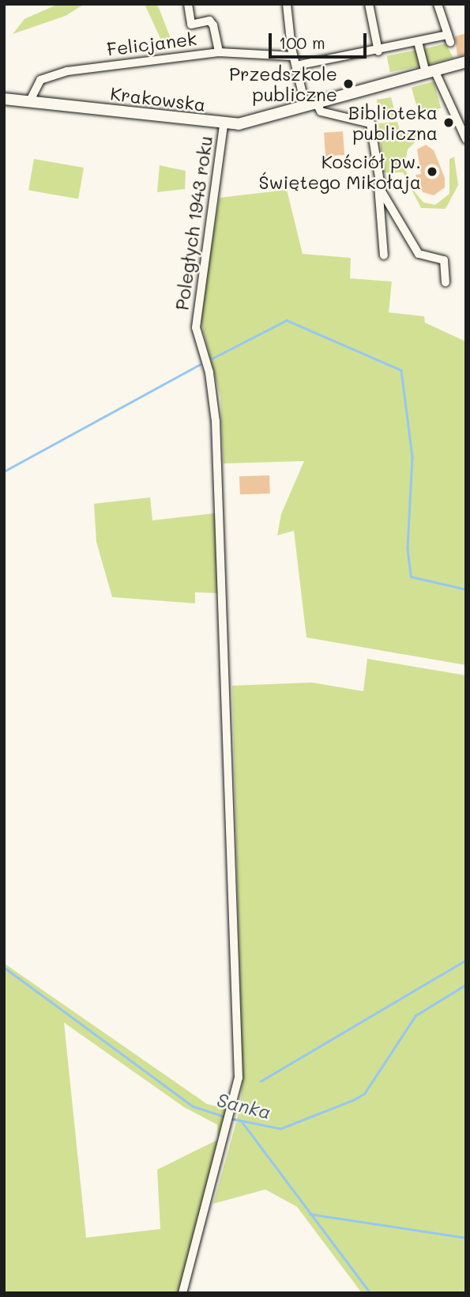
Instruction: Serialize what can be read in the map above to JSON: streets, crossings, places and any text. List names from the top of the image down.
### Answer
{
  "streets": {
    "main road": ["Krakowska"],
    "street": ["Felicjanek", "Poległych 1943 roku"]
  },
  "crossings": [
    ["Felicjanek", "Krakowska"],
    ["Krakowska", "Poległych 1943 roku"]
  ],
  "water": ["Sanka"],
  "places": ["Przedszkole publiczne", "Biblioteka publiczna", "Kościół pw. Świętego Mikołaja"],
  "scale_bar": "100 m"
}
